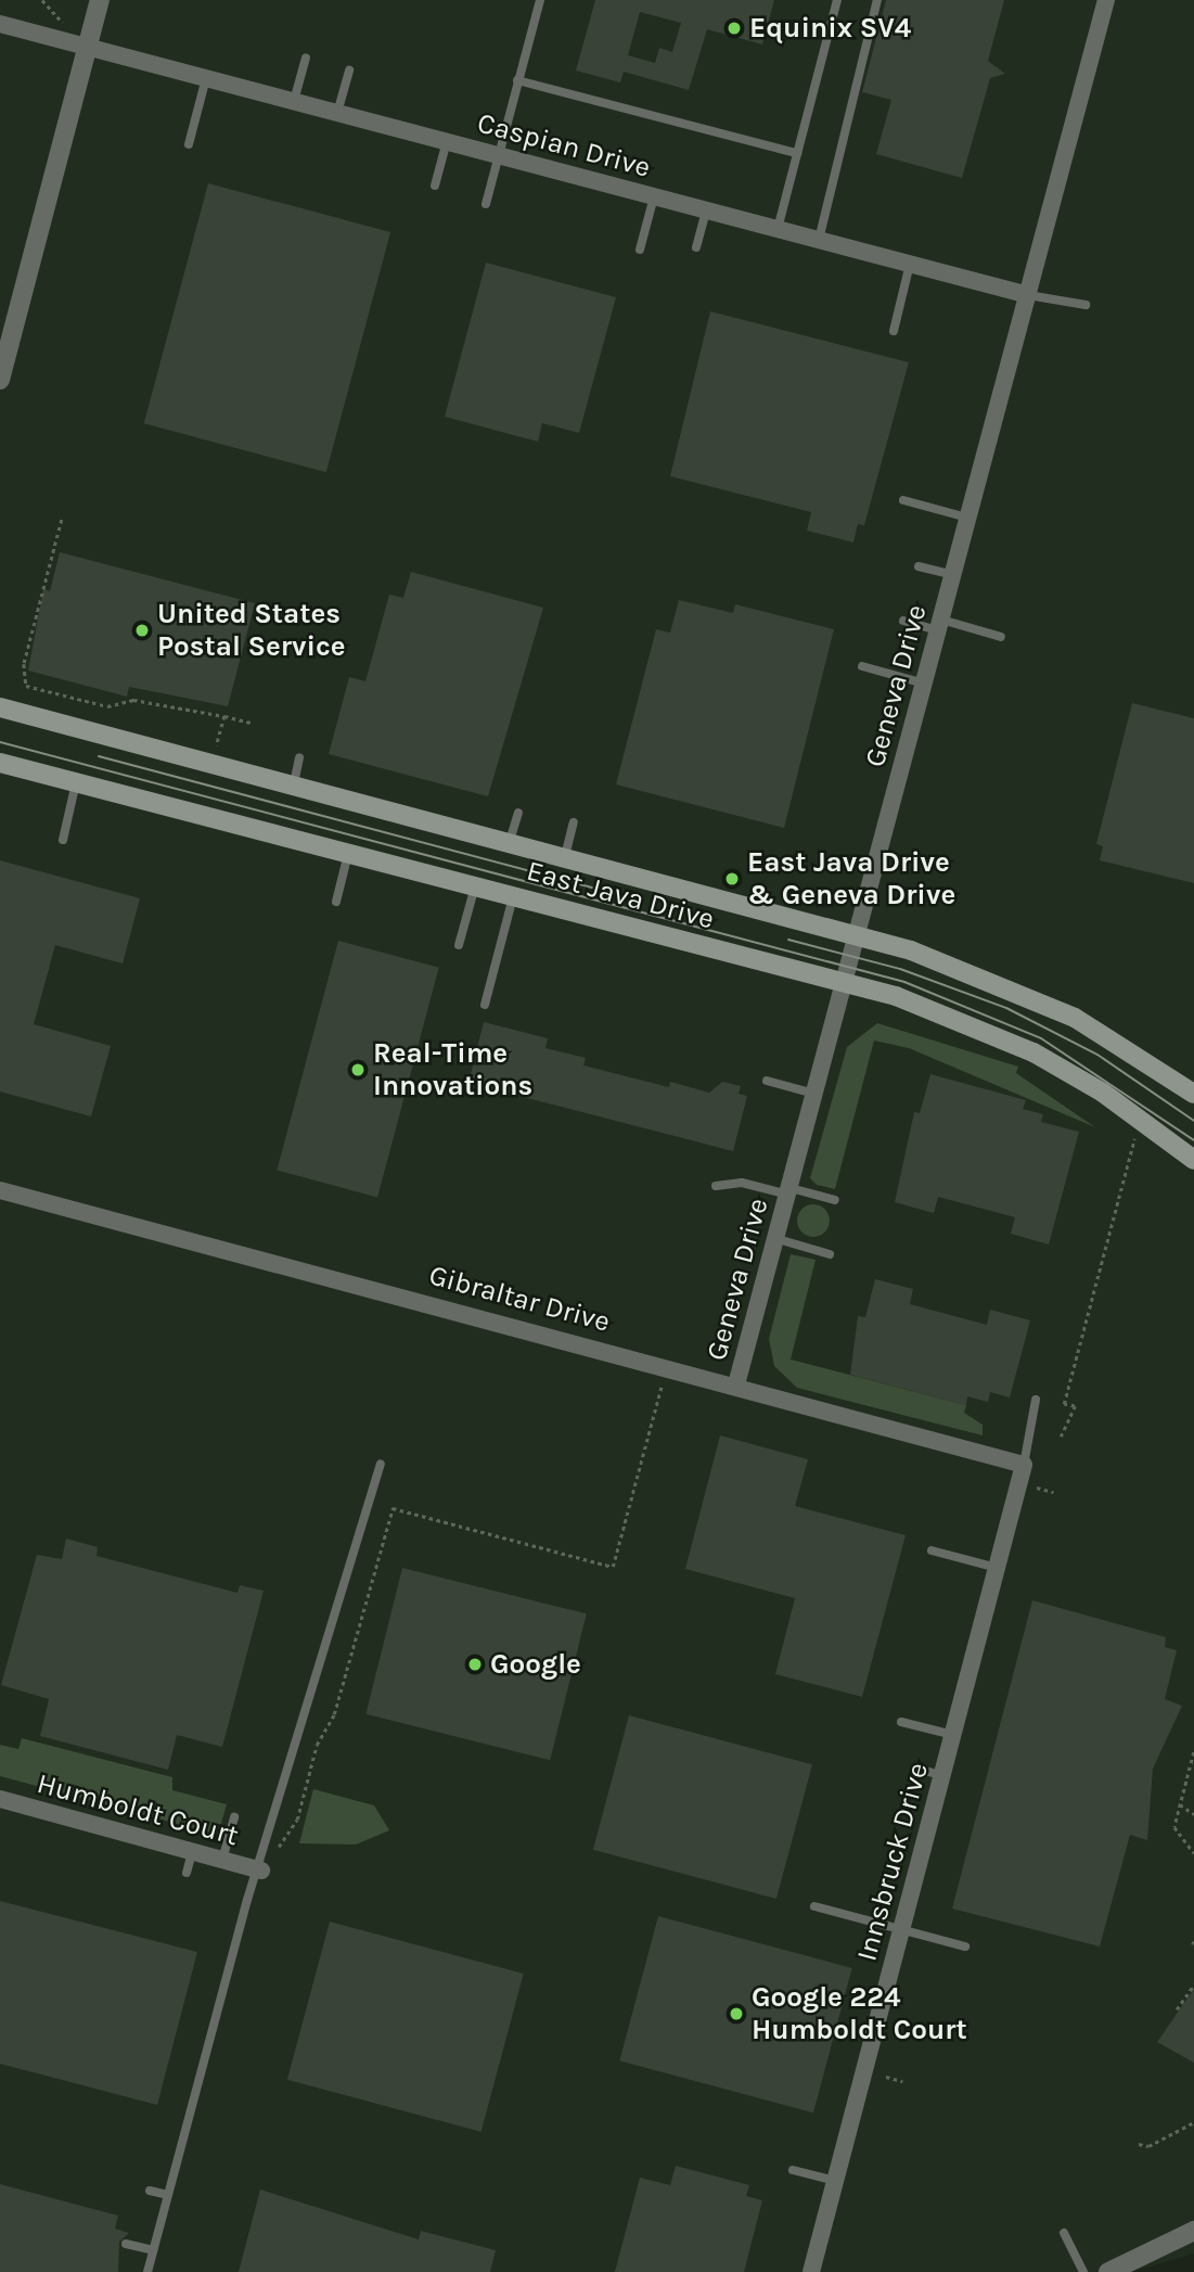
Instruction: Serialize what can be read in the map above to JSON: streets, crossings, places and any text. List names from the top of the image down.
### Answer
{
  "streets": {
    "main road": ["East Java Drive"],
    "street": [
      "Caspian Drive",
      "Geneva Drive",
      "Gibraltar Drive",
      "Humboldt Court",
      "Innsbruck Drive"
    ]
  },
  "crossings": [
    ["Caspian Drive", "Geneva Drive"],
    ["Geneva Drive", "East Java Drive"],
    ["Geneva Drive", "Gibraltar Drive"],
    ["Gibraltar Drive", "Innsbruck Drive"]
  ],
  "places": [
    "Equinix SV4",
    "United States Postal Service",
    "East Java Drive & Geneva Drive",
    "Real-Time Innovations",
    "Google",
    "Google 224 Humboldt Court"
  ]
}
